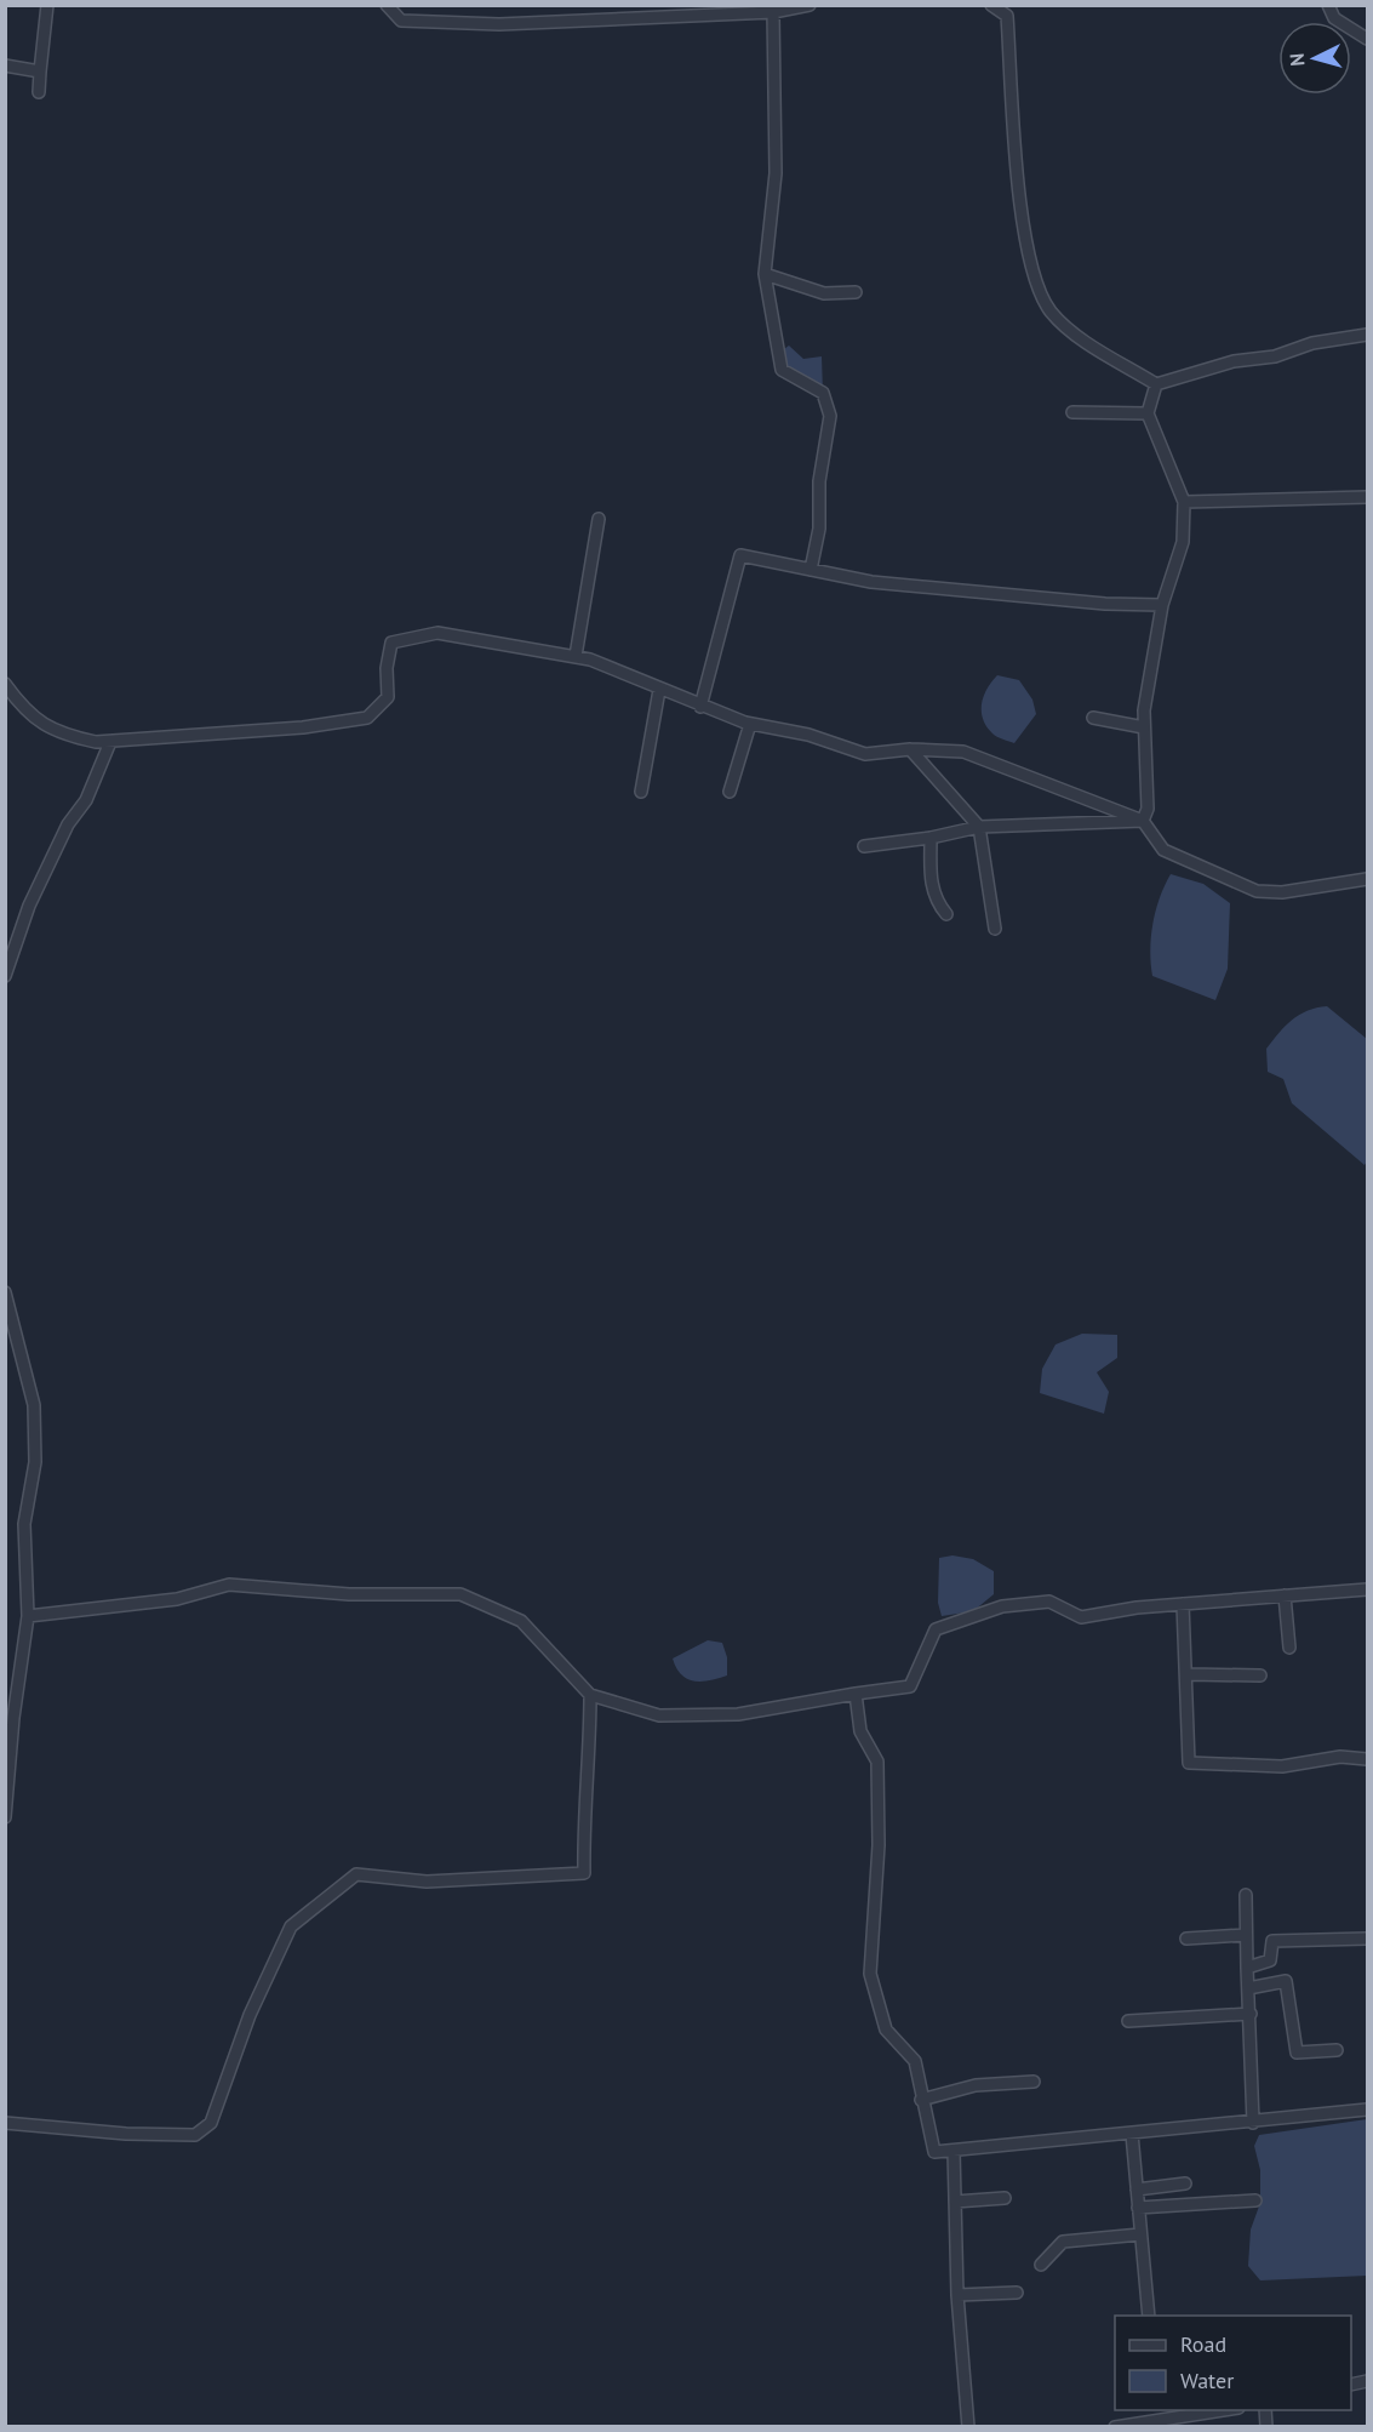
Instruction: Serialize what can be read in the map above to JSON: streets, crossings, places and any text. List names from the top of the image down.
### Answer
{
  "legend": ["Road", "Water"],
  "north": "left"
}
